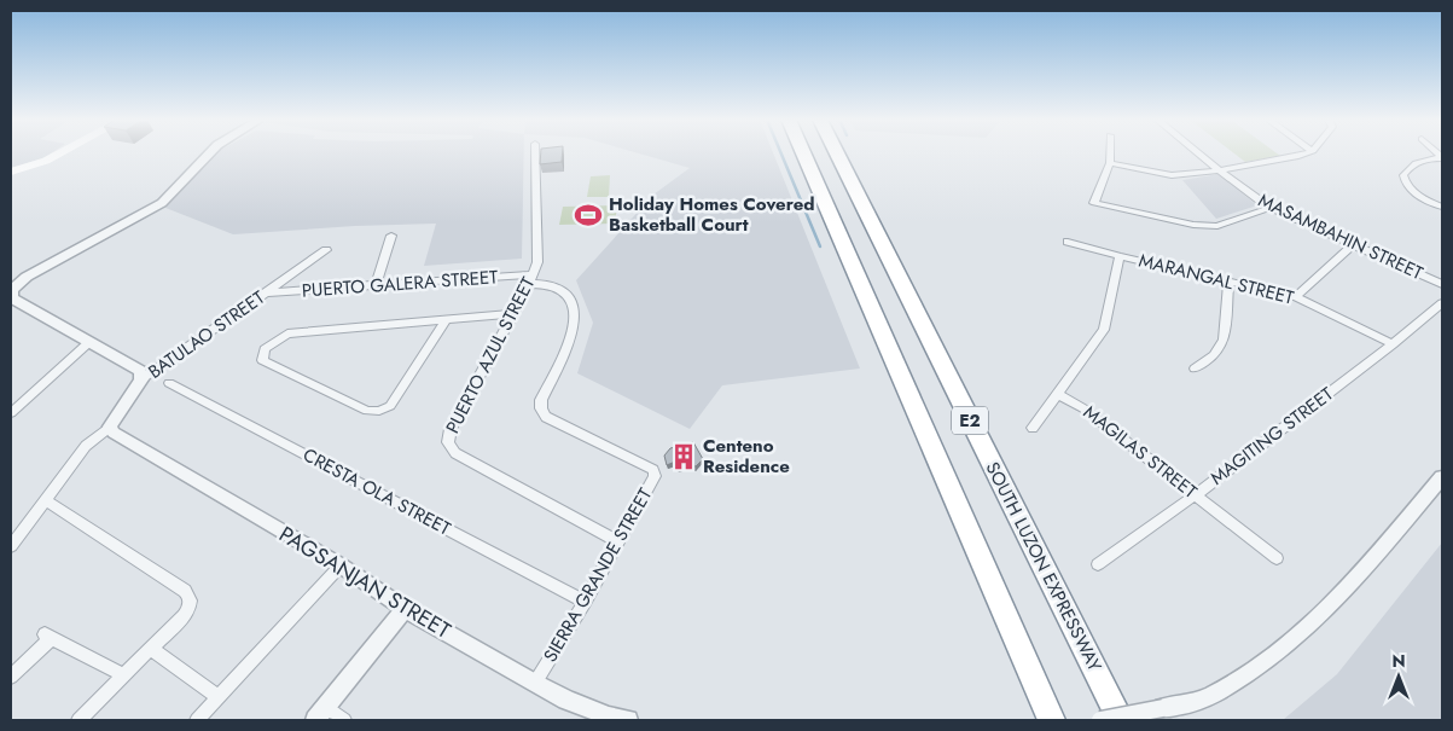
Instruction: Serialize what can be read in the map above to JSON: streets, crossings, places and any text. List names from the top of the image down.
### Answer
{
  "streets": {
    "highway": ["E2", "SOUTH LUZON EXPRESSWAY"],
    "street": [
      "MASAMBAHIN STREET",
      "MARANGAL STREET",
      "PUERTO GALERA STREET",
      "BATULAO STREET",
      "PUERTO AZUL STREET",
      "MAGITING STREET",
      "MAGILAS STREET",
      "CRESTA OLA STREET",
      "SIERRA GRANDE STREET",
      "PAGSANJAN STREET"
    ]
  },
  "crossings": [
    ["MARANGAL STREET", "MAGITING STREET"],
    ["PUERTO GALERA STREET", "BATULAO STREET"],
    ["PUERTO GALERA STREET", "PUERTO AZUL STREET"],
    ["PUERTO GALERA STREET", "SIERRA GRANDE STREET"],
    ["BATULAO STREET", "PAGSANJAN STREET"],
    ["PUERTO AZUL STREET", "SIERRA GRANDE STREET"],
    ["MAGITING STREET", "MAGILAS STREET"],
    ["CRESTA OLA STREET", "SIERRA GRANDE STREET"],
    ["SIERRA GRANDE STREET", "PAGSANJAN STREET"]
  ],
  "places": {
    "sports": ["Holiday Homes Covered Basketball Court"],
    "building": ["Centeno Residence"]
  },
  "north": "top"
}
